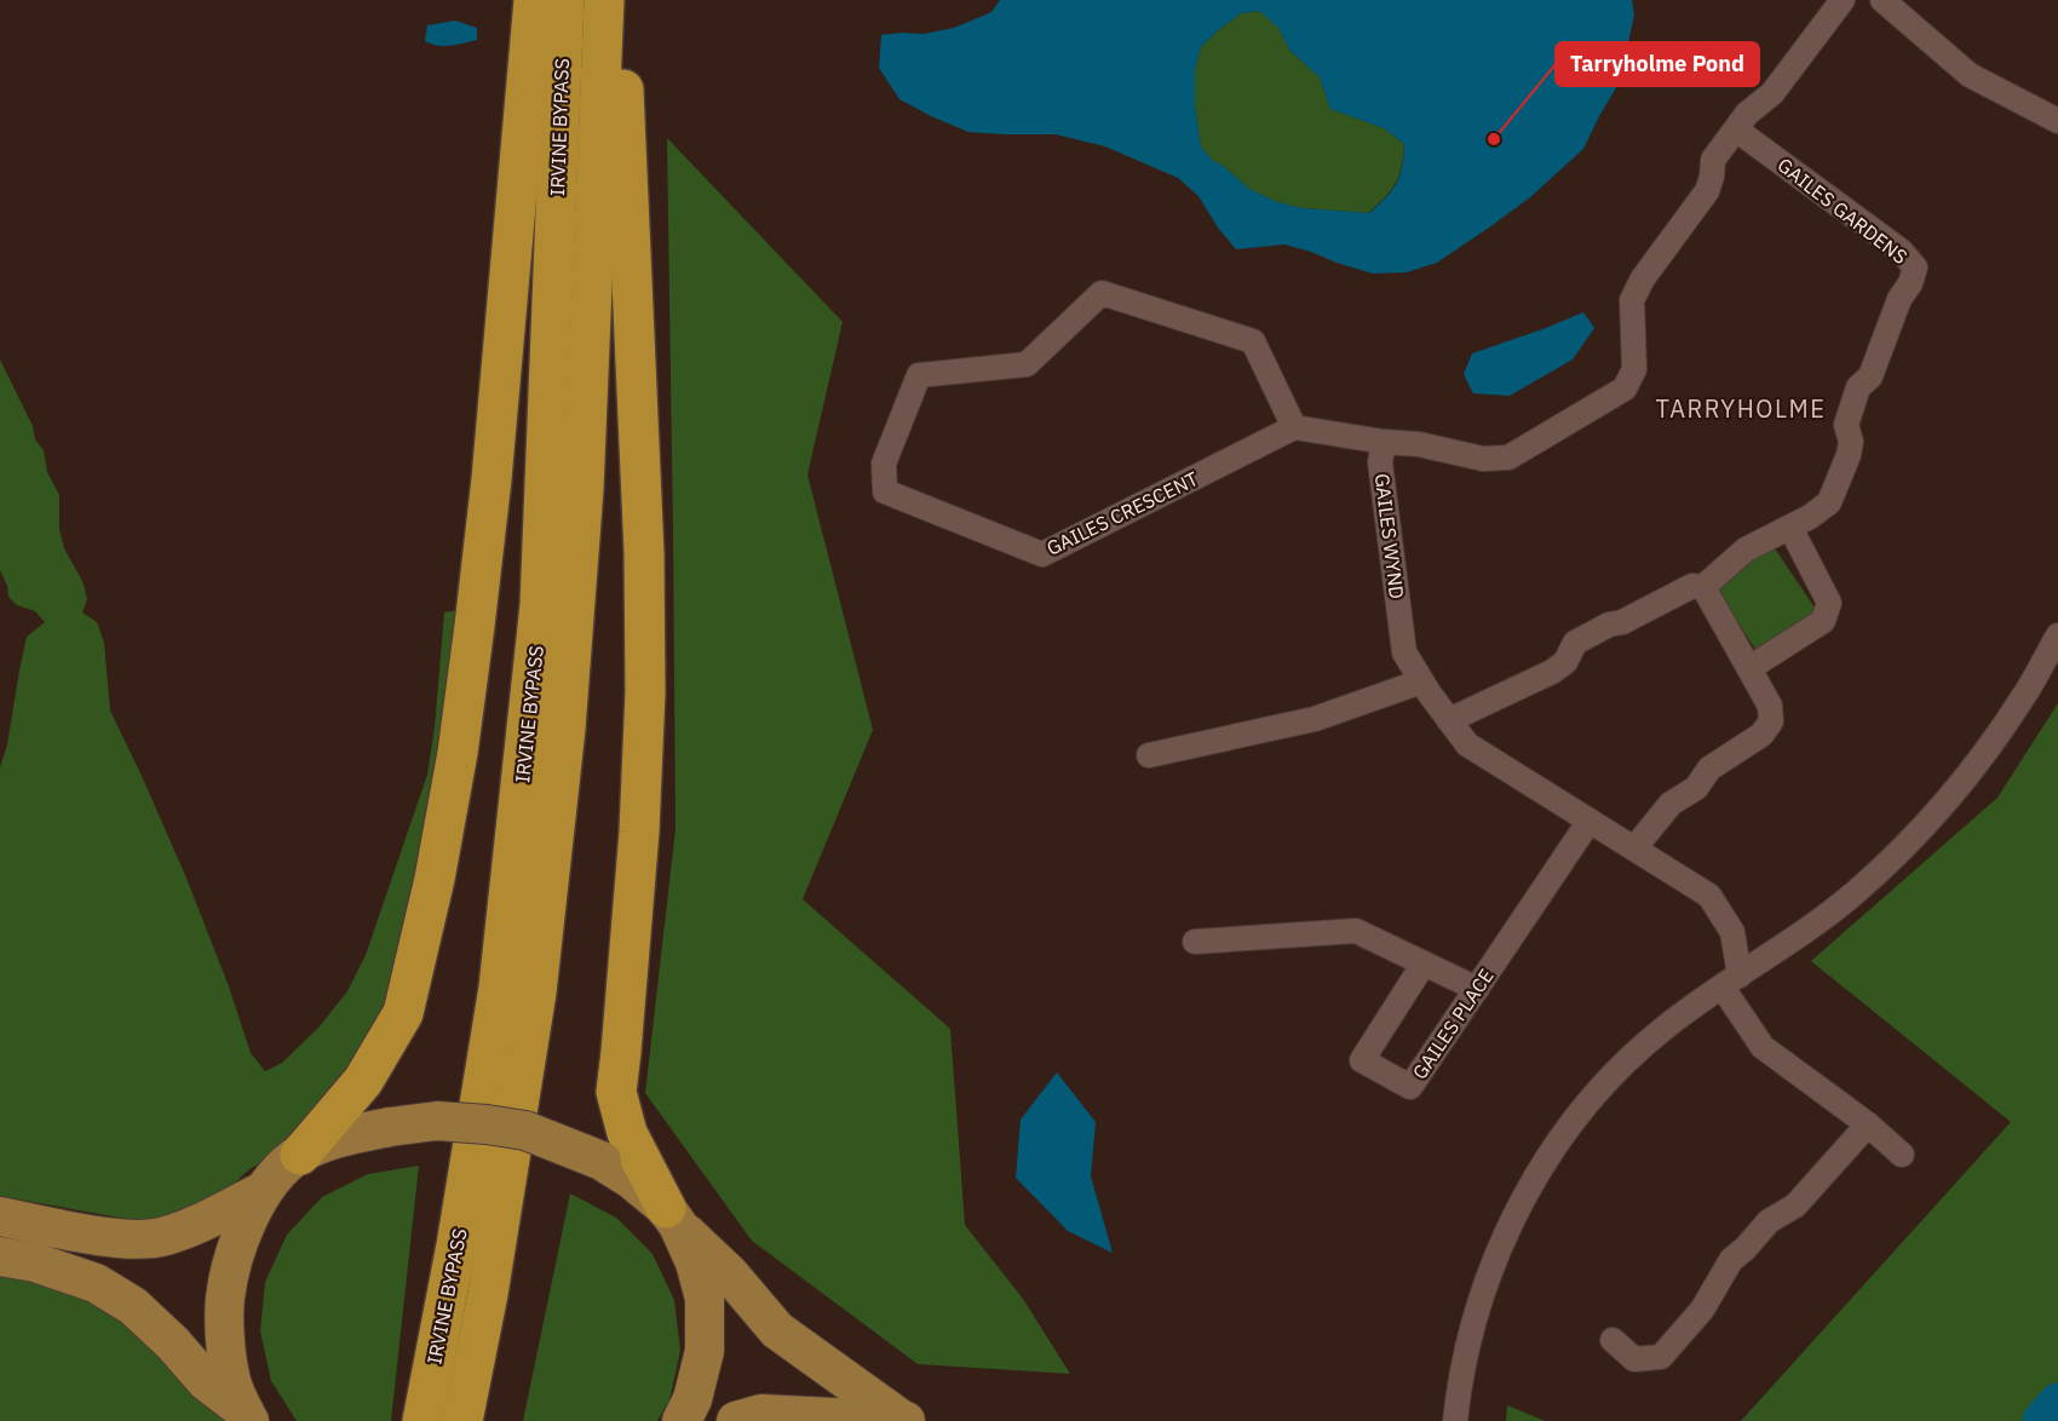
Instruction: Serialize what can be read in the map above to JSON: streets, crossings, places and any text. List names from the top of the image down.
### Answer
{
  "streets": {
    "highway": ["IRVINE BYPASS"],
    "street": [
      "GAILES GARDENS",
      "GAILES CRESCENT",
      "GAILES WYND",
      "GAILES PLACE"
    ]
  },
  "crossings": [
    ["GAILES GARDENS", "GAILES WYND"],
    ["GAILES WYND", "GAILES PLACE"]
  ],
  "districts": ["TARRYHOLME"],
  "places": ["Tarryholme Pond"]
}
